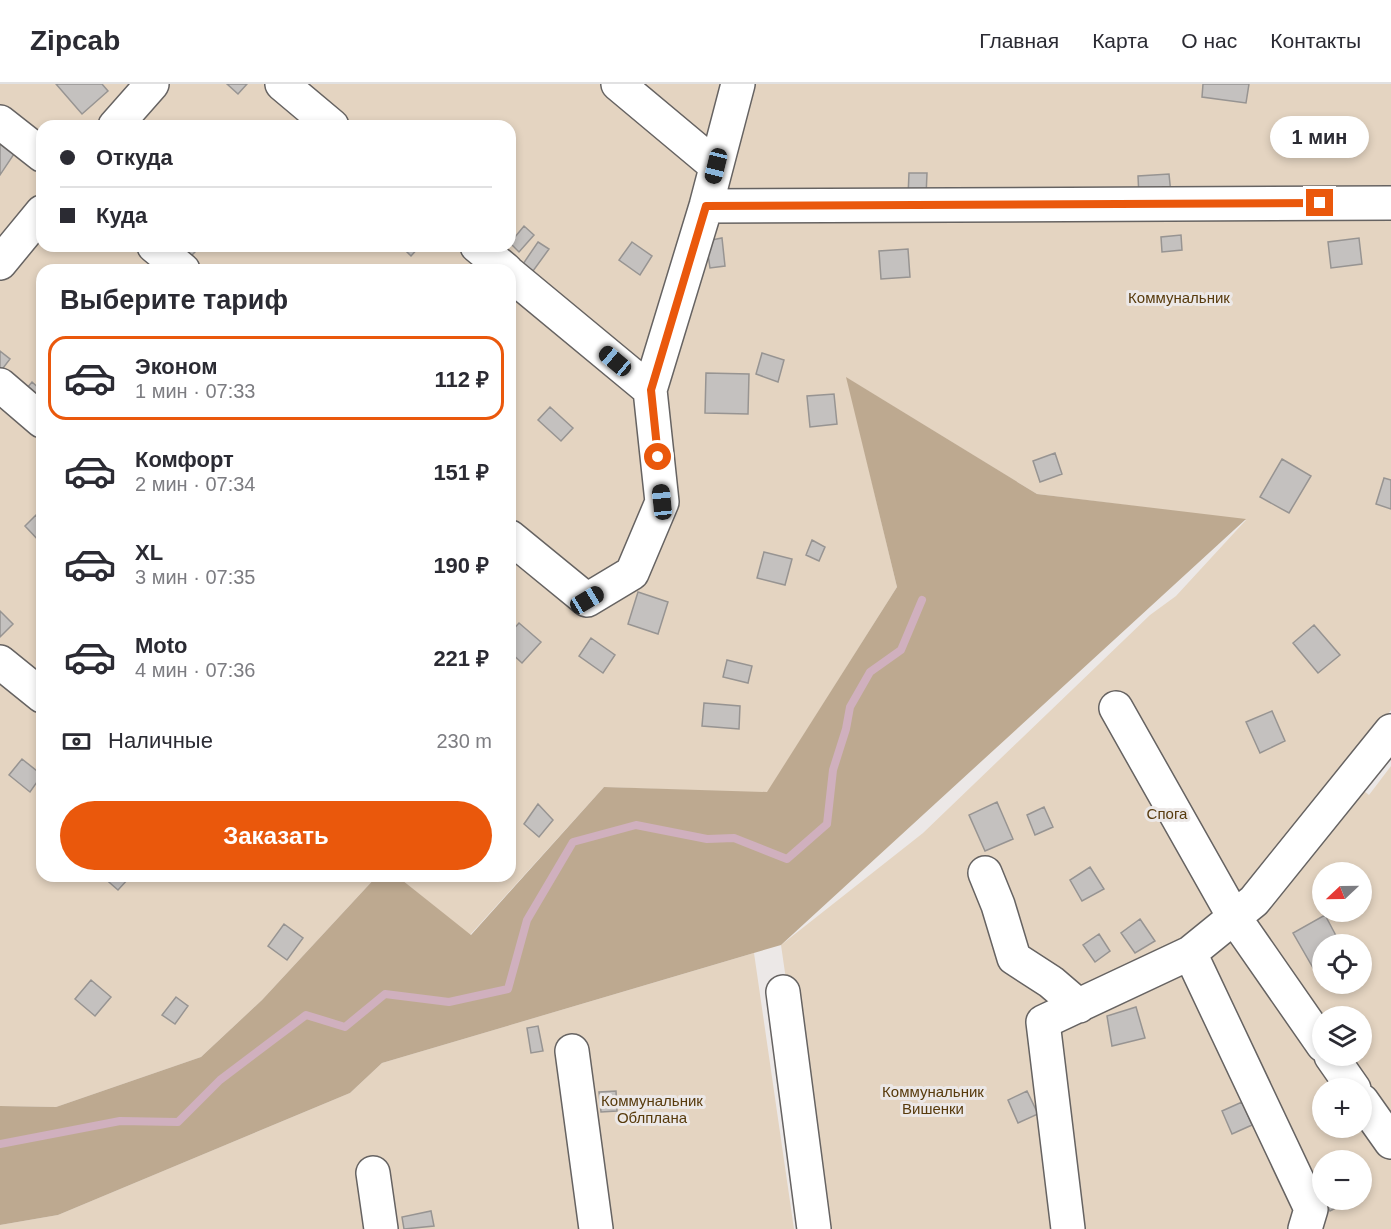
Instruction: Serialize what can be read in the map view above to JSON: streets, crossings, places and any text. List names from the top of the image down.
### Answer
{
  "parks": [
    "Коммунальник",
    "Спога",
    "Коммунальник Вишенки",
    "Коммунальник Облплана"
  ],
  "north": "left",
  "page": {
    "header": "Zipcab",
    "nav": [
      "Главная",
      "Карта",
      "О нас",
      "Контакты"
    ],
    "bubble": "1 мин",
    "banner": ["Откуда", "Куда"],
    "heading": "Выберите тариф",
    "list": [
      {
        "name": "Эконом",
        "note": "1 мин · 07:33",
        "value": "112 ₽"
      },
      {
        "name": "Комфорт",
        "note": "2 мин · 07:34",
        "value": "151 ₽"
      },
      {
        "name": "XL",
        "note": "3 мин · 07:35",
        "value": "190 ₽"
      },
      {
        "name": "Moto",
        "note": "4 мин · 07:36",
        "value": "221 ₽"
      }
    ],
    "pay": ["Наличные", "230 m"],
    "buttons": "Заказать",
    "map_buttons": ["+", "−"]
  }
}
